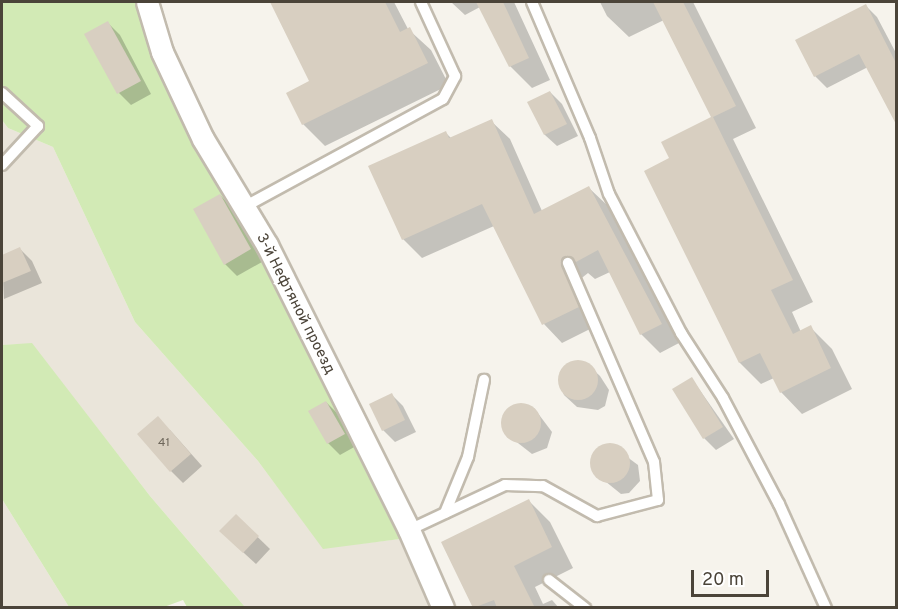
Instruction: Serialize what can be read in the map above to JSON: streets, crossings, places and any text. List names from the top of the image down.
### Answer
{
  "streets": {
    "street": ["3-й Нефтяной проезд"]
  },
  "house_numbers": ["41"],
  "scale_bar": "20 m"
}
